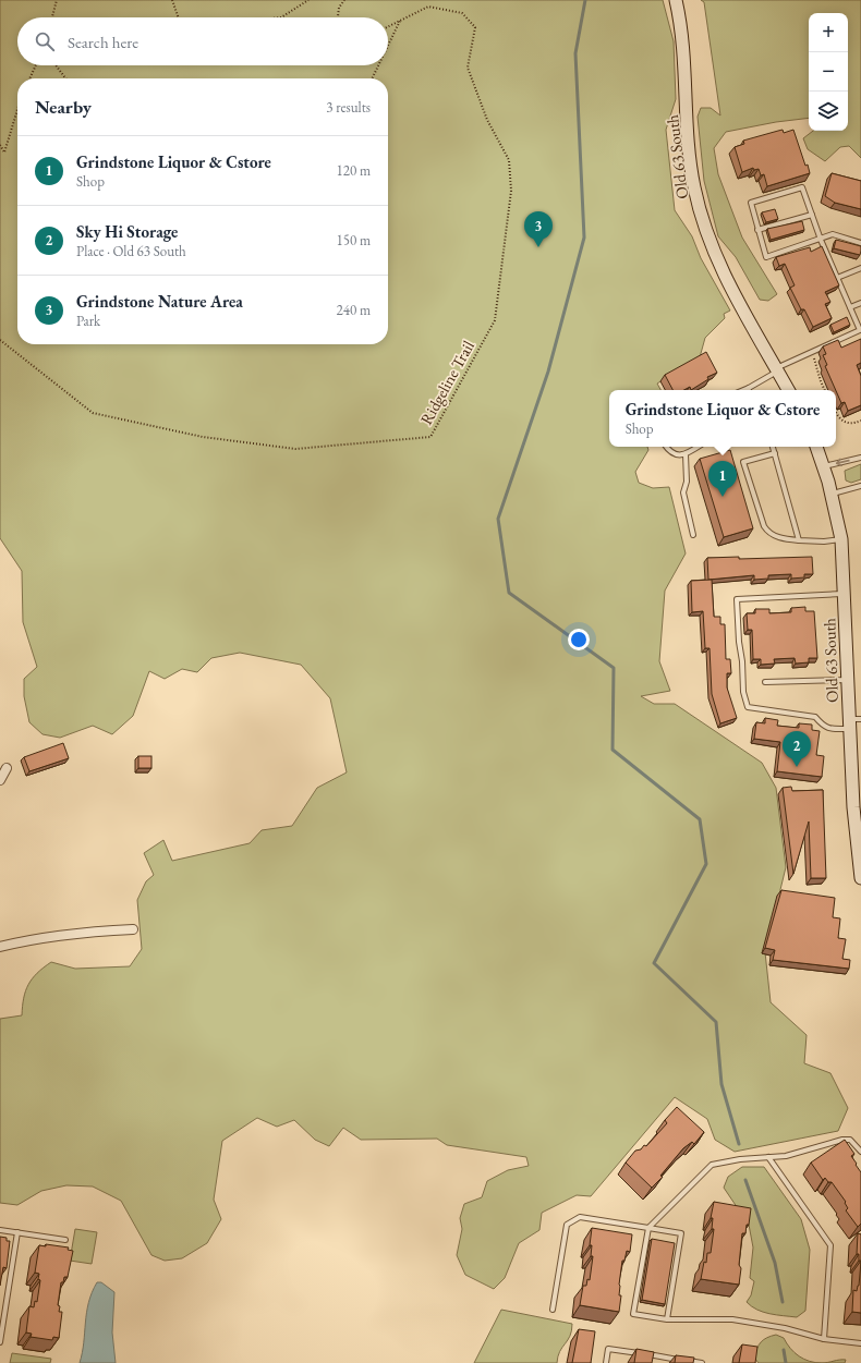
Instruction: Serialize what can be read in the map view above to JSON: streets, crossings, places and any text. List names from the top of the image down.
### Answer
{
  "streets": {
    "main road": ["Old 63 South"],
    "path": ["Ridgeline Trail"]
  },
  "page": {
    "map_buttons": ["+", "−"],
    "search": "Search here",
    "heading": ["Nearby", "3 results"],
    "list": [
      {
        "mark": "1",
        "name": "Grindstone Liquor & Cstore",
        "note": "Shop",
        "value": "120 m"
      },
      {
        "mark": "2",
        "name": "Sky Hi Storage",
        "note": "Place · Old 63 South",
        "value": "150 m"
      },
      {
        "mark": "3",
        "name": "Grindstone Nature Area",
        "note": "Park",
        "value": "240 m"
      }
    ],
    "pins": ["3", "1", "2"],
    "popup": ["Grindstone Liquor & Cstore", "Shop"]
  }
}
